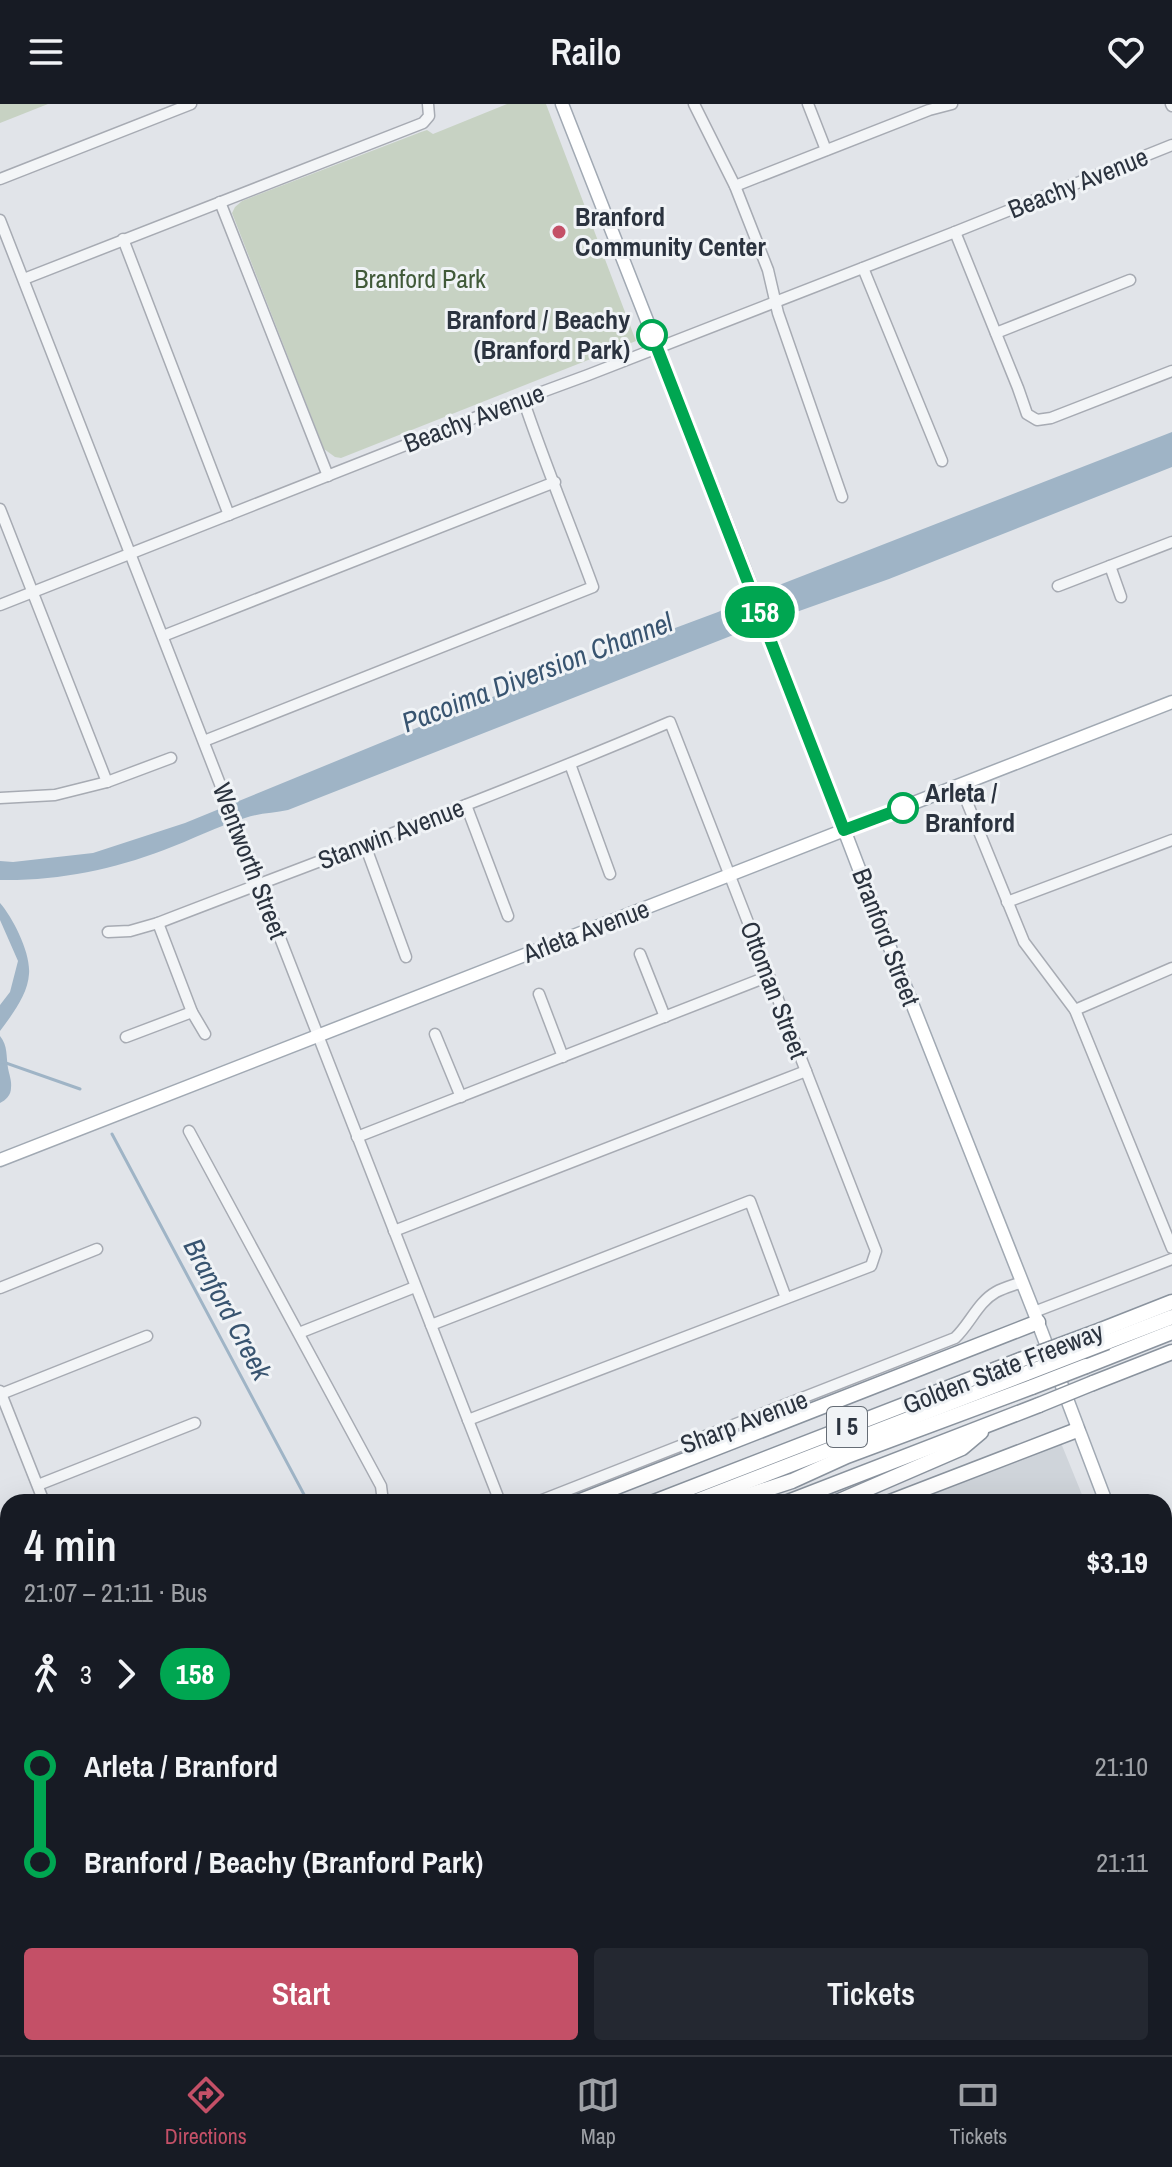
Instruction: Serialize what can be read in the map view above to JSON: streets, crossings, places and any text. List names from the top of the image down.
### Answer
{
  "streets": {
    "highway": ["Golden State Freeway", "I 5"],
    "main road": ["Arleta Avenue", "Branford Street"],
    "street": [
      "Beachy Avenue",
      "Stanwin Avenue",
      "Wentworth Street",
      "Ottoman Street",
      "Sharp Avenue"
    ]
  },
  "crossings": [
    ["Beachy Avenue", "Wentworth Street"],
    ["Beachy Avenue", "Branford Street"],
    ["Stanwin Avenue", "Wentworth Street"],
    ["Stanwin Avenue", "Ottoman Street"],
    ["Wentworth Street", "Arleta Avenue"],
    ["Arleta Avenue", "Branford Street"],
    ["Arleta Avenue", "Ottoman Street"],
    ["Branford Street", "Sharp Avenue"]
  ],
  "water": ["Pacoima Diversion Channel", "Branford Creek"],
  "parks": ["Branford Park"],
  "places": ["Branford Community Center", "Branford / Beachy (Branford Park)", "Arleta / Branford"],
  "lines": ["bus line 158"],
  "page": {
    "header": "Railo",
    "on_map": "158",
    "heading": ["4 min", "21:07 – 21:11 · Bus", "$3.19"],
    "legs": ["3", "158"],
    "list": [
      {
        "name": "Arleta / Branford",
        "value": "21:10"
      },
      {
        "name": "Branford / Beachy (Branford Park)",
        "value": "21:11"
      }
    ],
    "buttons": ["Start", "Tickets"],
    "tabs": ["Directions", "Map", "Tickets"]
  }
}
